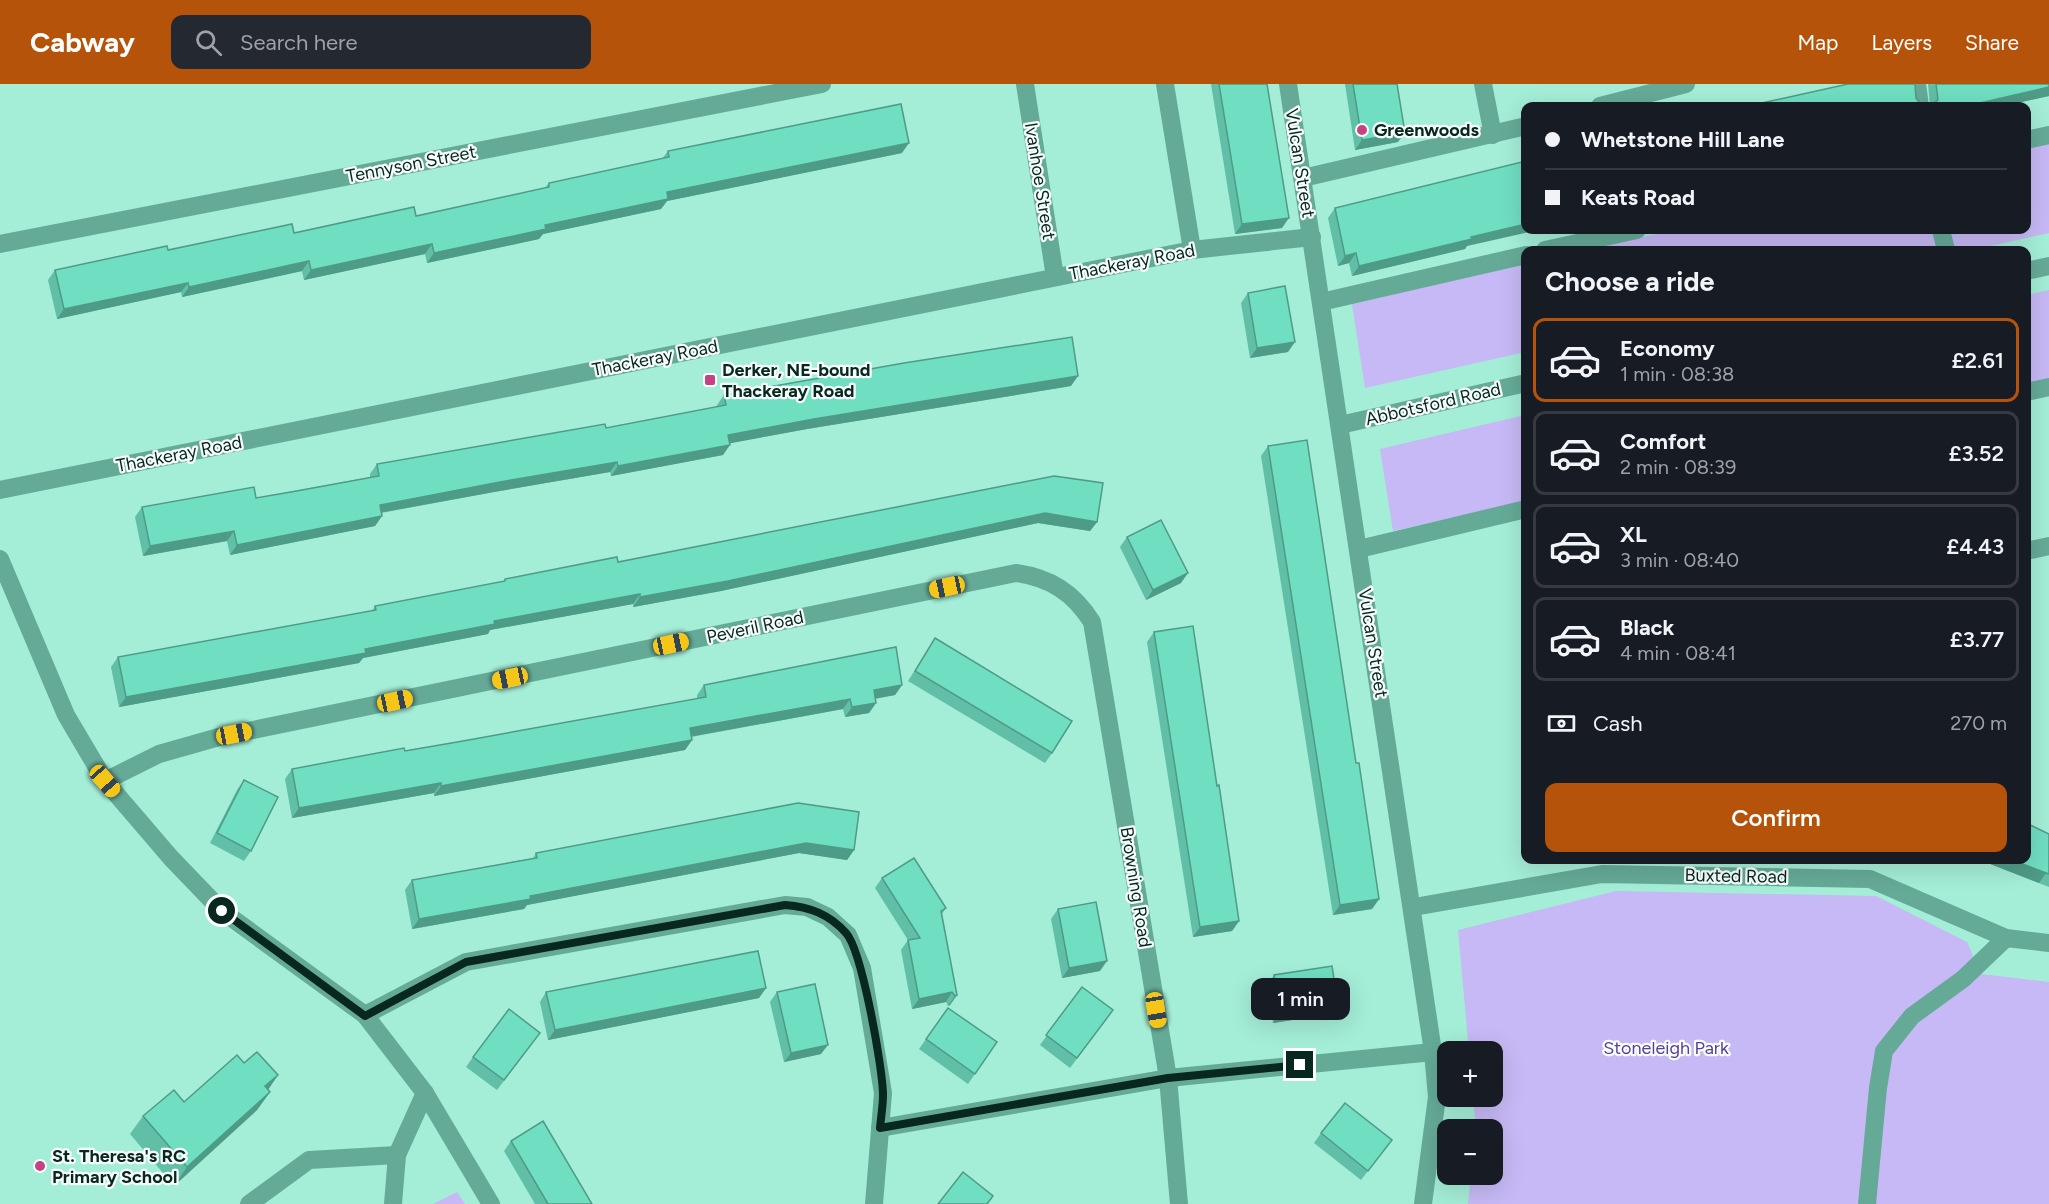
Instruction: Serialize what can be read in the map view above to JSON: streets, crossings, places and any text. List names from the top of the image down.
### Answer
{
  "streets": {
    "street": [
      "Vulcan Street",
      "Tennyson Street",
      "Ivanhoe Street",
      "Thackeray Road",
      "Abbotsford Road",
      "Peveril Road",
      "Buxted Road",
      "Browning Road"
    ]
  },
  "crossings": [
    ["Vulcan Street", "Thackeray Road"],
    ["Vulcan Street", "Abbotsford Road"],
    ["Vulcan Street", "Buxted Road"],
    ["Ivanhoe Street", "Thackeray Road"],
    ["Peveril Road", "Browning Road"]
  ],
  "parks": ["Stoneleigh Park"],
  "places": {
    "other": ["Greenwoods", "St. Theresa's RC Primary School"],
    "transit": ["Derker, NE-bound Thackeray Road"]
  },
  "page": {
    "header": "Cabway",
    "search": "Search here",
    "nav": ["Map", "Layers", "Share"],
    "banner": ["Whetstone Hill Lane", "Keats Road"],
    "heading": "Choose a ride",
    "list": [
      {
        "name": "Economy",
        "note": "1 min · 08:38",
        "value": "£2.61"
      },
      {
        "name": "Comfort",
        "note": "2 min · 08:39",
        "value": "£3.52"
      },
      {
        "name": "XL",
        "note": "3 min · 08:40",
        "value": "£4.43"
      },
      {
        "name": "Black",
        "note": "4 min · 08:41",
        "value": "£3.77"
      }
    ],
    "pay": ["Cash", "270 m"],
    "buttons": "Confirm",
    "bubble": "1 min",
    "map_buttons": ["+", "−"]
  }
}
